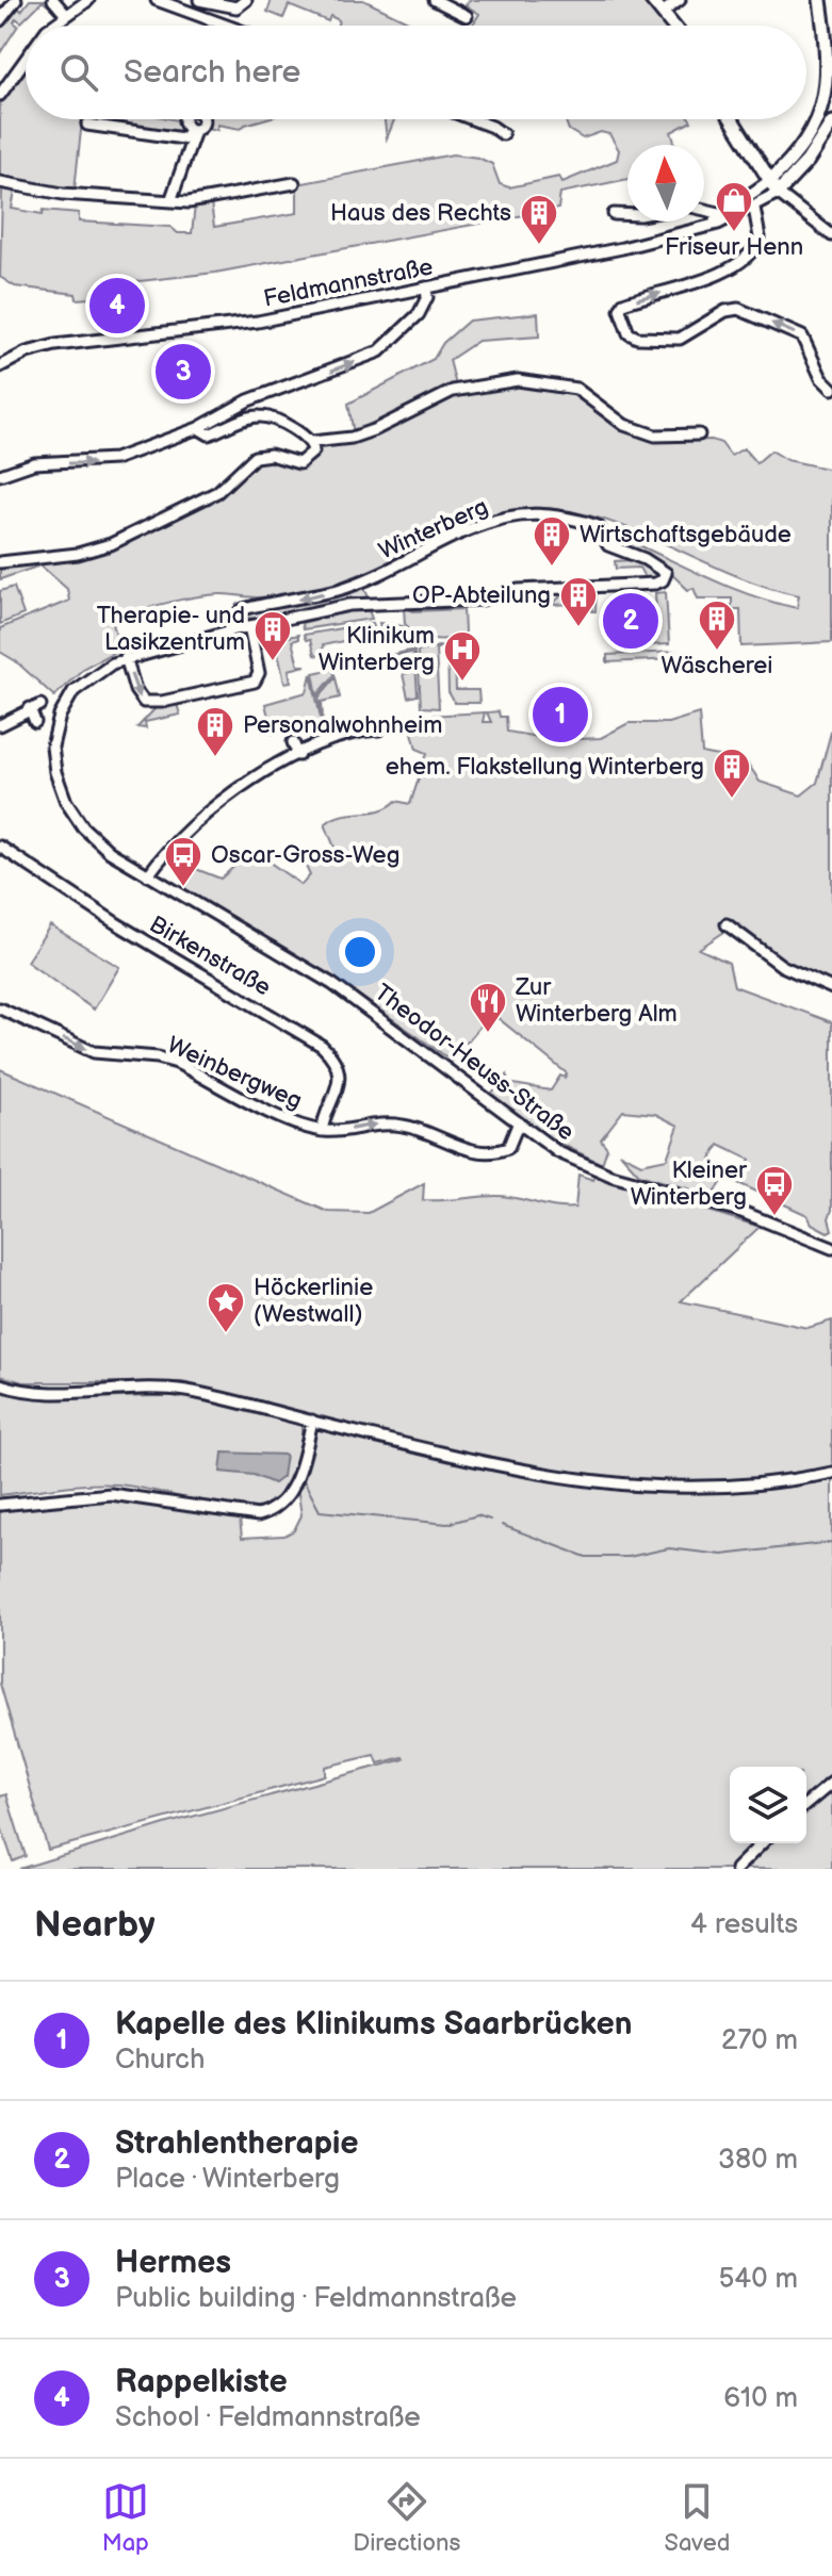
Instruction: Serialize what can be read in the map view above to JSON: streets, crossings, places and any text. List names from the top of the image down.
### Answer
{
  "streets": {
    "street": [
      "Feldmannstraße",
      "Winterberg",
      "Birkenstraße",
      "Theodor-Heuss-Straße",
      "Weinbergweg"
    ]
  },
  "crossings": [
    ["Winterberg", "Theodor-Heuss-Straße"],
    ["Birkenstraße", "Weinbergweg"],
    ["Theodor-Heuss-Straße", "Weinbergweg"]
  ],
  "one_way": ["Weinbergweg"],
  "places": {
    "shop": ["Friseur Henn"],
    "building": [
      "Haus des Rechts",
      "Wirtschaftsgebäude",
      "OP-Abteilung",
      "Wäscherei",
      "Therapie- und Lasikzentrum",
      "Personalwohnheim",
      "ehem. Flakstellung Winterberg"
    ],
    "hospital": ["Klinikum Winterberg"],
    "bus stop": ["Oscar-Gross-Weg", "Kleiner Winterberg"],
    "restaurant": ["Zur Winterberg Alm"],
    "place": ["Höckerlinie (Westwall)"]
  },
  "north": "top",
  "page": {
    "search": "Search here",
    "pins": [
      "4",
      "3",
      "2",
      "1"
    ],
    "heading": ["Nearby", "4 results"],
    "list": [
      {
        "mark": "1",
        "name": "Kapelle des Klinikums Saarbrücken",
        "note": "Church",
        "value": "270 m"
      },
      {
        "mark": "2",
        "name": "Strahlentherapie",
        "note": "Place · Winterberg",
        "value": "380 m"
      },
      {
        "mark": "3",
        "name": "Hermes",
        "note": "Public building · Feldmannstraße",
        "value": "540 m"
      },
      {
        "mark": "4",
        "name": "Rappelkiste",
        "note": "School · Feldmannstraße",
        "value": "610 m"
      }
    ],
    "nav": ["Map", "Directions", "Saved"]
  }
}
